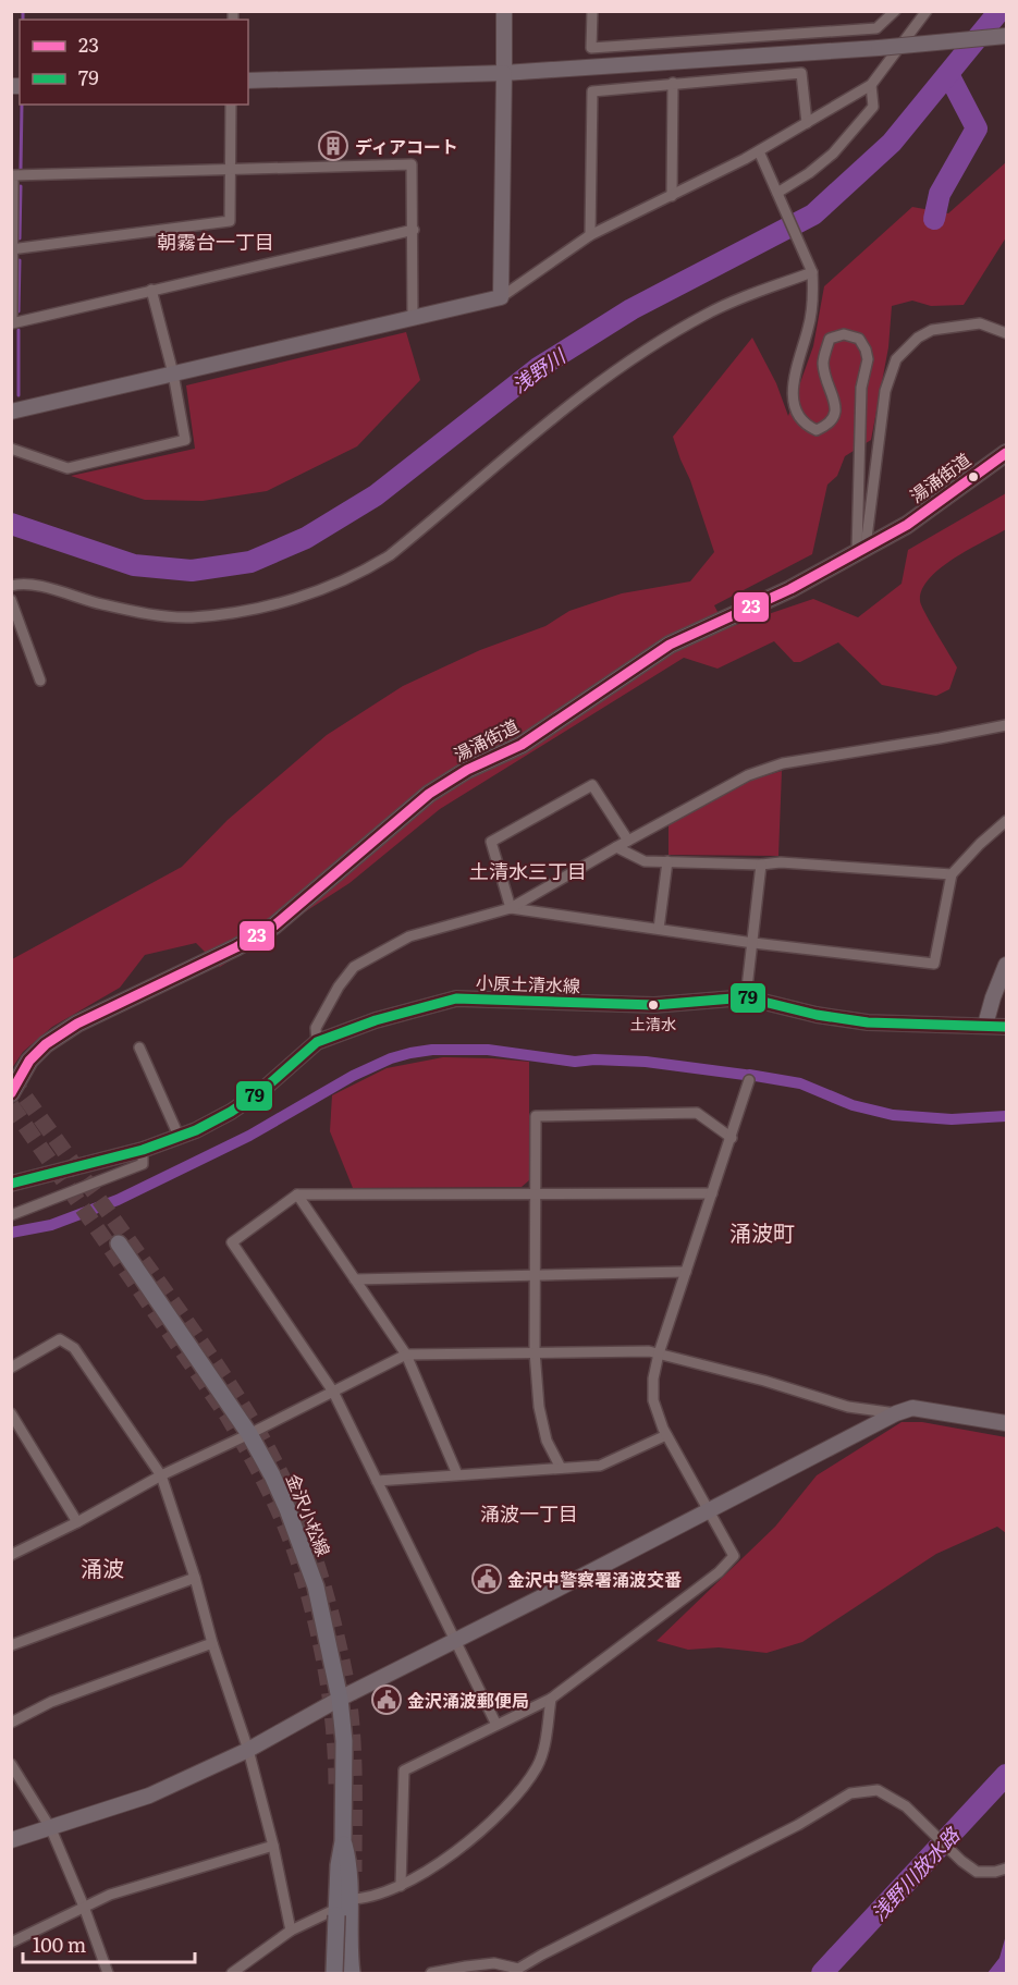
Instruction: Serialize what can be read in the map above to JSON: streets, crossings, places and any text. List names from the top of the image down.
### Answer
{
  "streets": {
    "main road": ["湯涌街道", "金沢小松線"],
    "street": ["小原土清水線"]
  },
  "districts": [
    "朝霧台一丁目",
    "土清水三丁目",
    "涌波町",
    "涌波一丁目",
    "涌波"
  ],
  "water": ["浅野川", "浅野川放水路"],
  "places": {
    "building": ["ディアコート"],
    "other": ["土清水"],
    "public building": ["金沢中警察署涌波交番", "金沢涌波郵便局"]
  },
  "lines": ["transit line 23", "transit line 79"],
  "legend": ["23", "79"],
  "scale_bar": "100 m"
}
